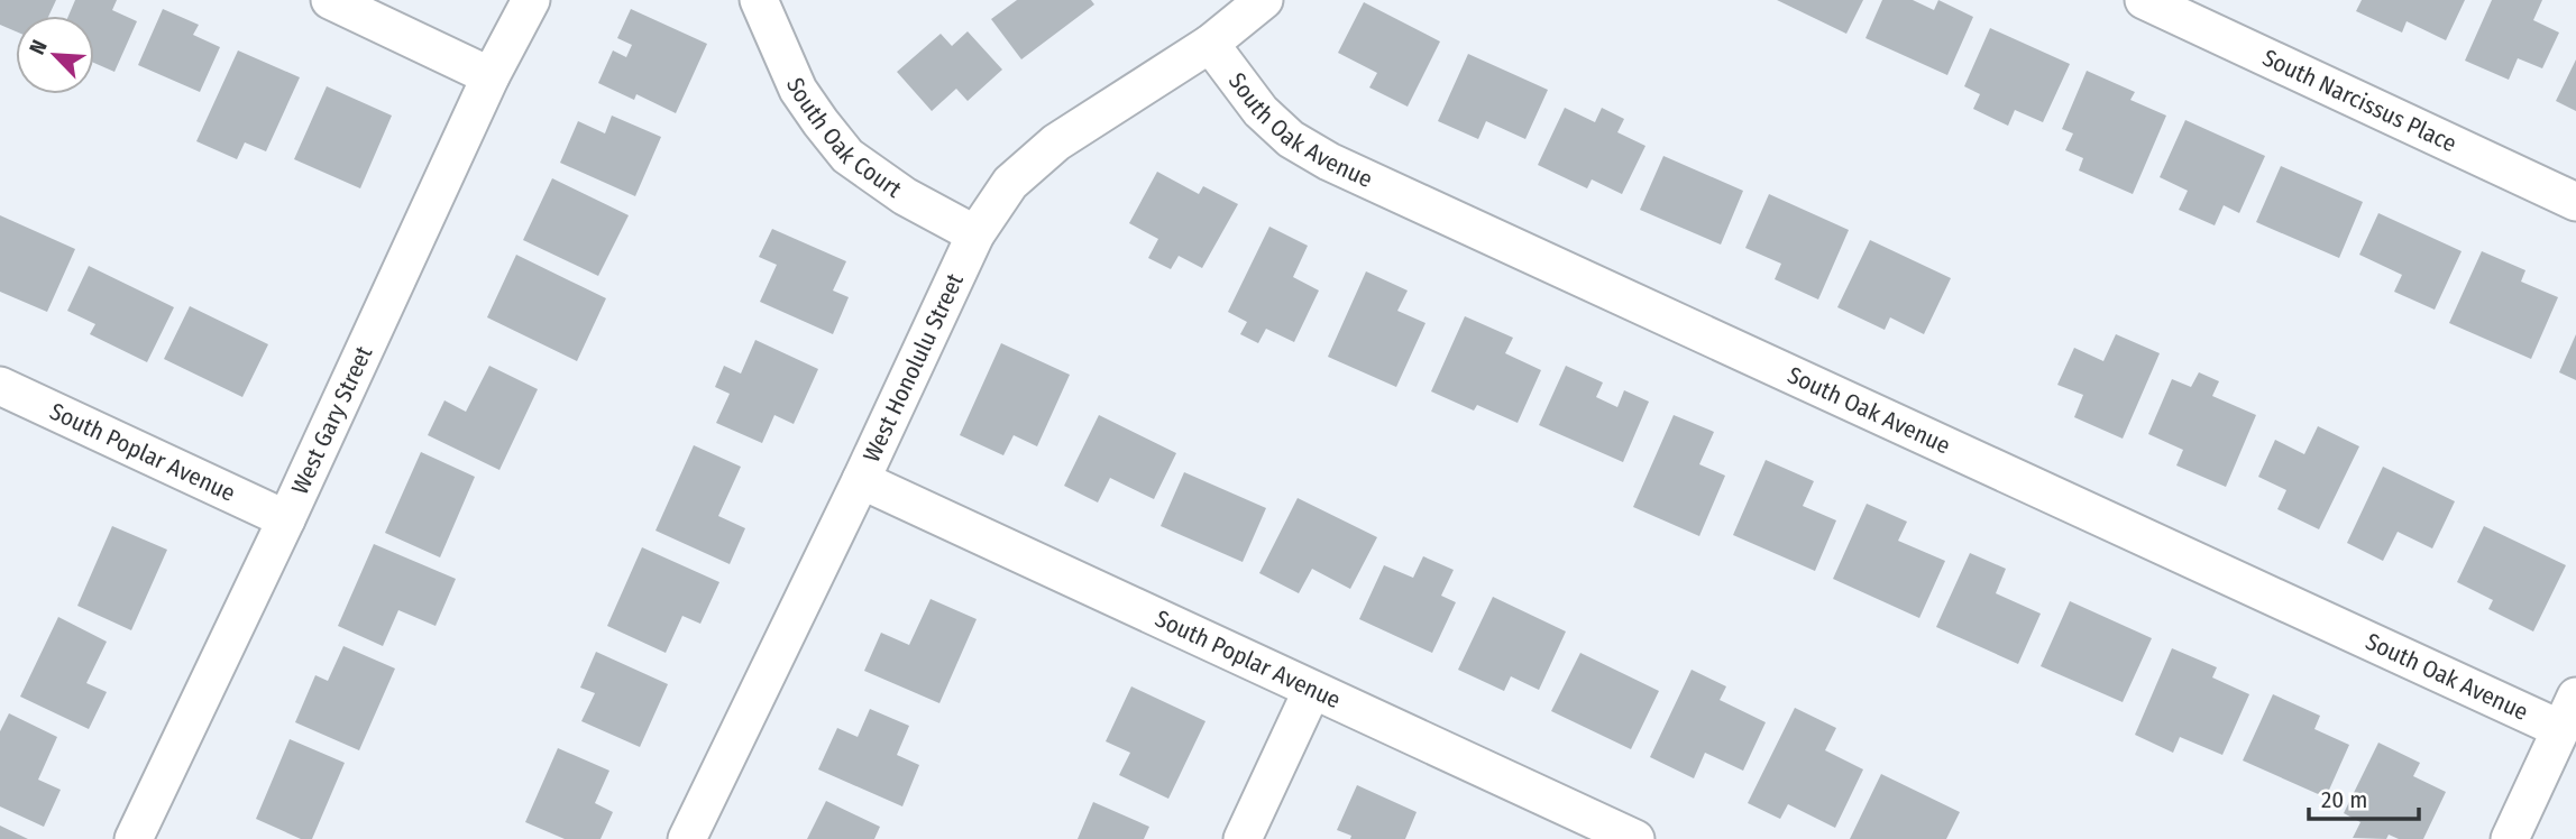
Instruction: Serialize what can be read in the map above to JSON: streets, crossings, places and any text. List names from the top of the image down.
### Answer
{
  "streets": {
    "street": [
      "South Narcissus Place",
      "South Oak Avenue",
      "South Oak Court",
      "West Honolulu Street",
      "West Gary Street",
      "South Poplar Avenue"
    ]
  },
  "crossings": [
    ["South Oak Avenue", "West Honolulu Street"],
    ["South Oak Court", "West Honolulu Street"],
    ["West Honolulu Street", "South Poplar Avenue"],
    ["West Gary Street", "South Poplar Avenue"]
  ],
  "scale_bar": "20 m",
  "north": "top left"
}
